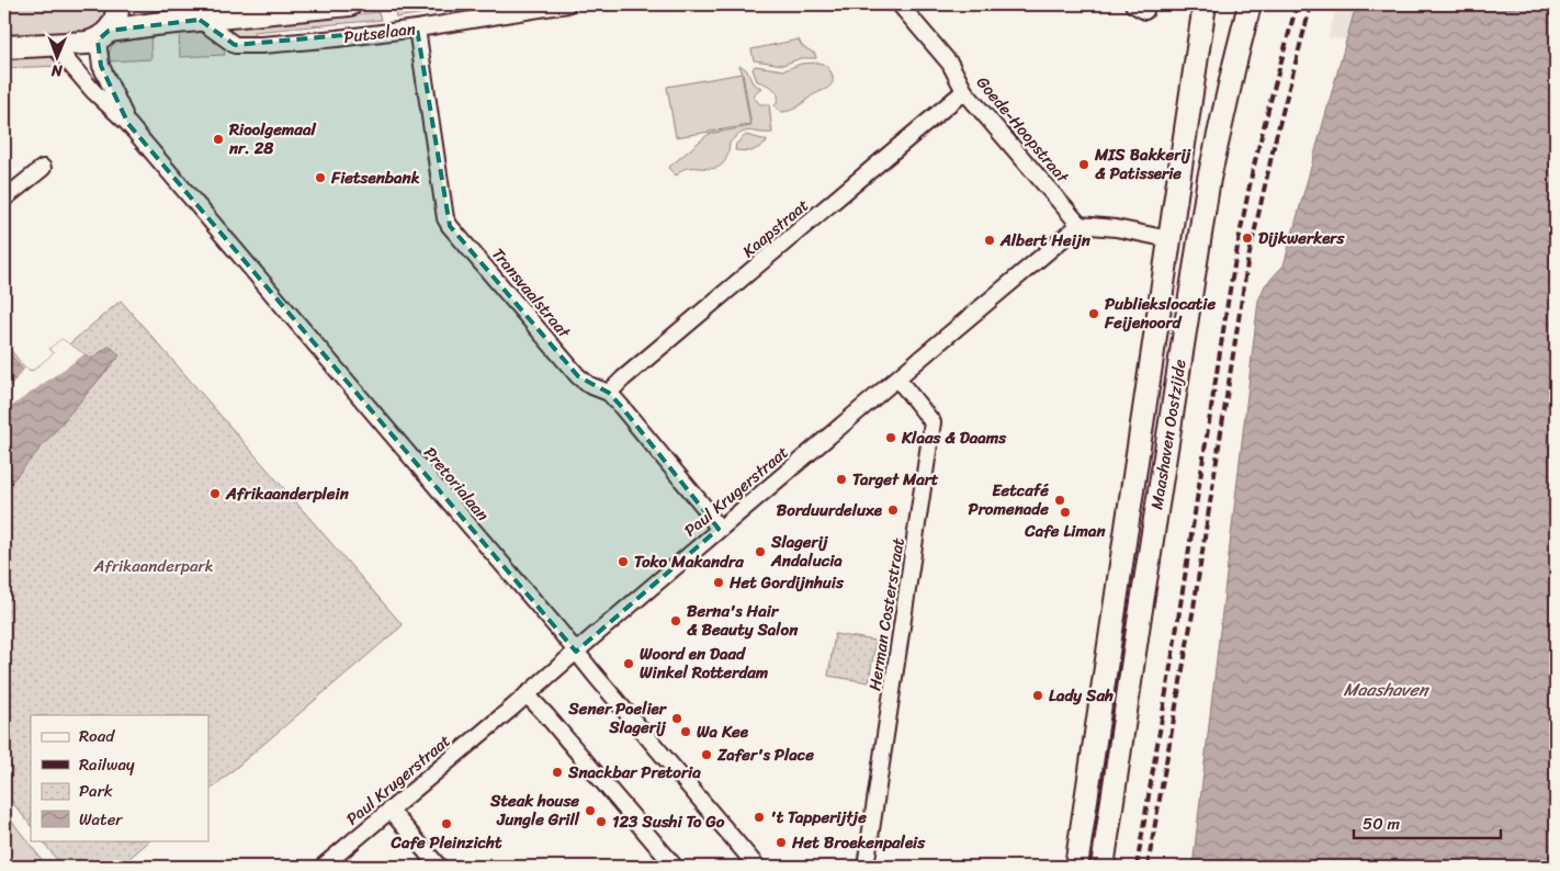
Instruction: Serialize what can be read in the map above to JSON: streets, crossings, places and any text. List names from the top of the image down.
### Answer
{
  "streets": {
    "main road": ["Putselaan", "Maashaven Oostzijde"],
    "street": [
      "Goede-Hoopstraat",
      "Kaapstraat",
      "Transvaalstraat",
      "Pretorialaan",
      "Paul Krugerstraat",
      "Herman Costerstraat"
    ]
  },
  "crossings": [
    ["Putselaan", "Transvaalstraat"],
    ["Putselaan", "Pretorialaan"],
    ["Goede-Hoopstraat", "Kaapstraat"],
    ["Goede-Hoopstraat", "Paul Krugerstraat"],
    ["Kaapstraat", "Transvaalstraat"],
    ["Transvaalstraat", "Paul Krugerstraat"],
    ["Pretorialaan", "Paul Krugerstraat"],
    ["Paul Krugerstraat", "Herman Costerstraat"]
  ],
  "water": ["Maashaven"],
  "parks": ["Afrikaanderpark"],
  "places": [
    "Rioolgemaal nr. 28",
    "MIS Bakkerij & Patisserie",
    "Fietsenbank",
    "Dijkwerkers",
    "Albert Heijn",
    "Publiekslocatie Feijenoord",
    "Klaas & Daams",
    "Target Mart",
    "Afrikaanderplein",
    "Eetcafé Promenade",
    "Borduurdeluxe",
    "Cafe Liman",
    "Slagerij Andalucia",
    "Toko Makandra",
    "Het Gordijnhuis",
    "Berna's Hair & Beauty Salon",
    "Woord en Daad Winkel Rotterdam",
    "Lady Sah",
    "Sener Poelier Slagerij",
    "Wa Kee",
    "Zafer's Place",
    "Snackbar Pretoria",
    "Steak house Jungle Grill",
    "'t Tapperijtje",
    "123 Sushi To Go",
    "Cafe Pleinzicht",
    "Het Broekenpaleis"
  ],
  "legend": [
    "Road",
    "Railway",
    "Park",
    "Water"
  ],
  "scale_bar": "50 m",
  "north": "bottom"
}
